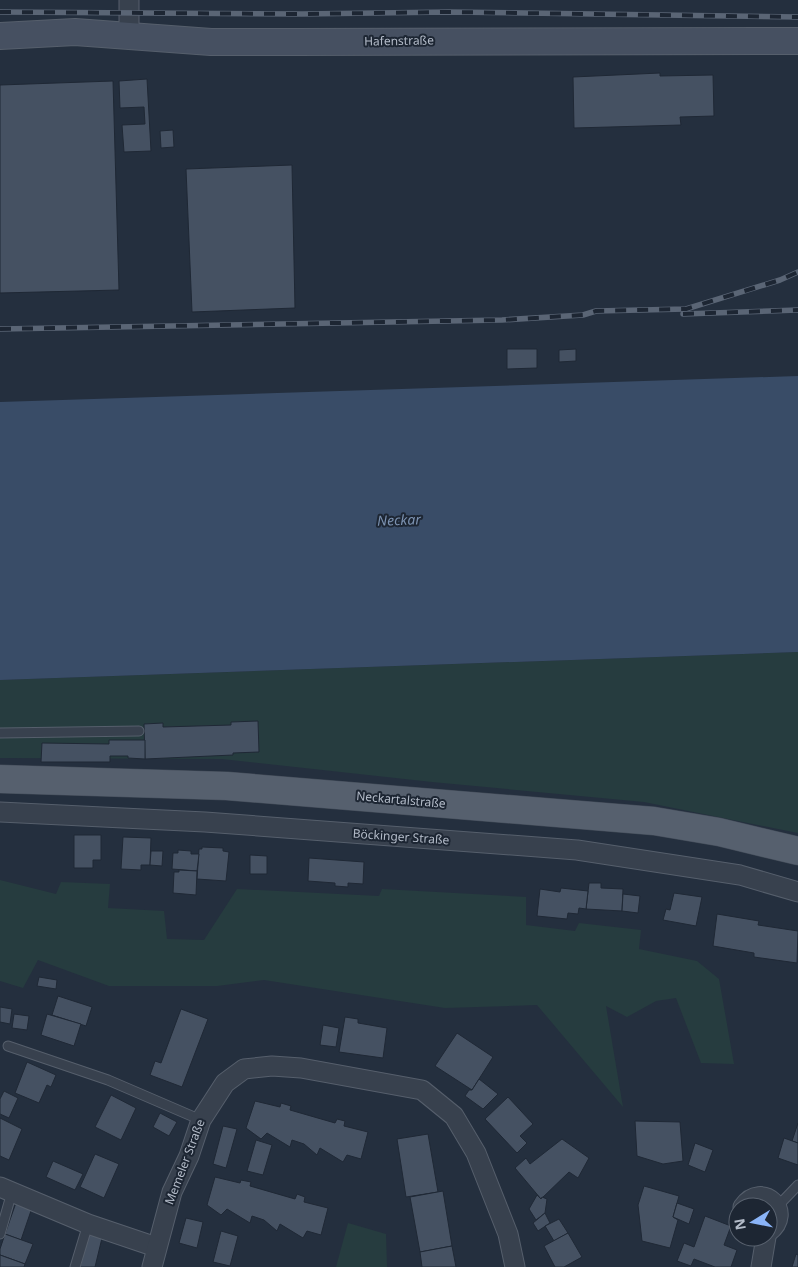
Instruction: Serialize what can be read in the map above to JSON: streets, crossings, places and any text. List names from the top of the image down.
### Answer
{
  "streets": {
    "main road": ["Hafenstraße", "Neckartalstraße"],
    "street": ["Böckinger Straße", "Memeler Straße"]
  },
  "water": ["Neckar"],
  "north": "left"
}
